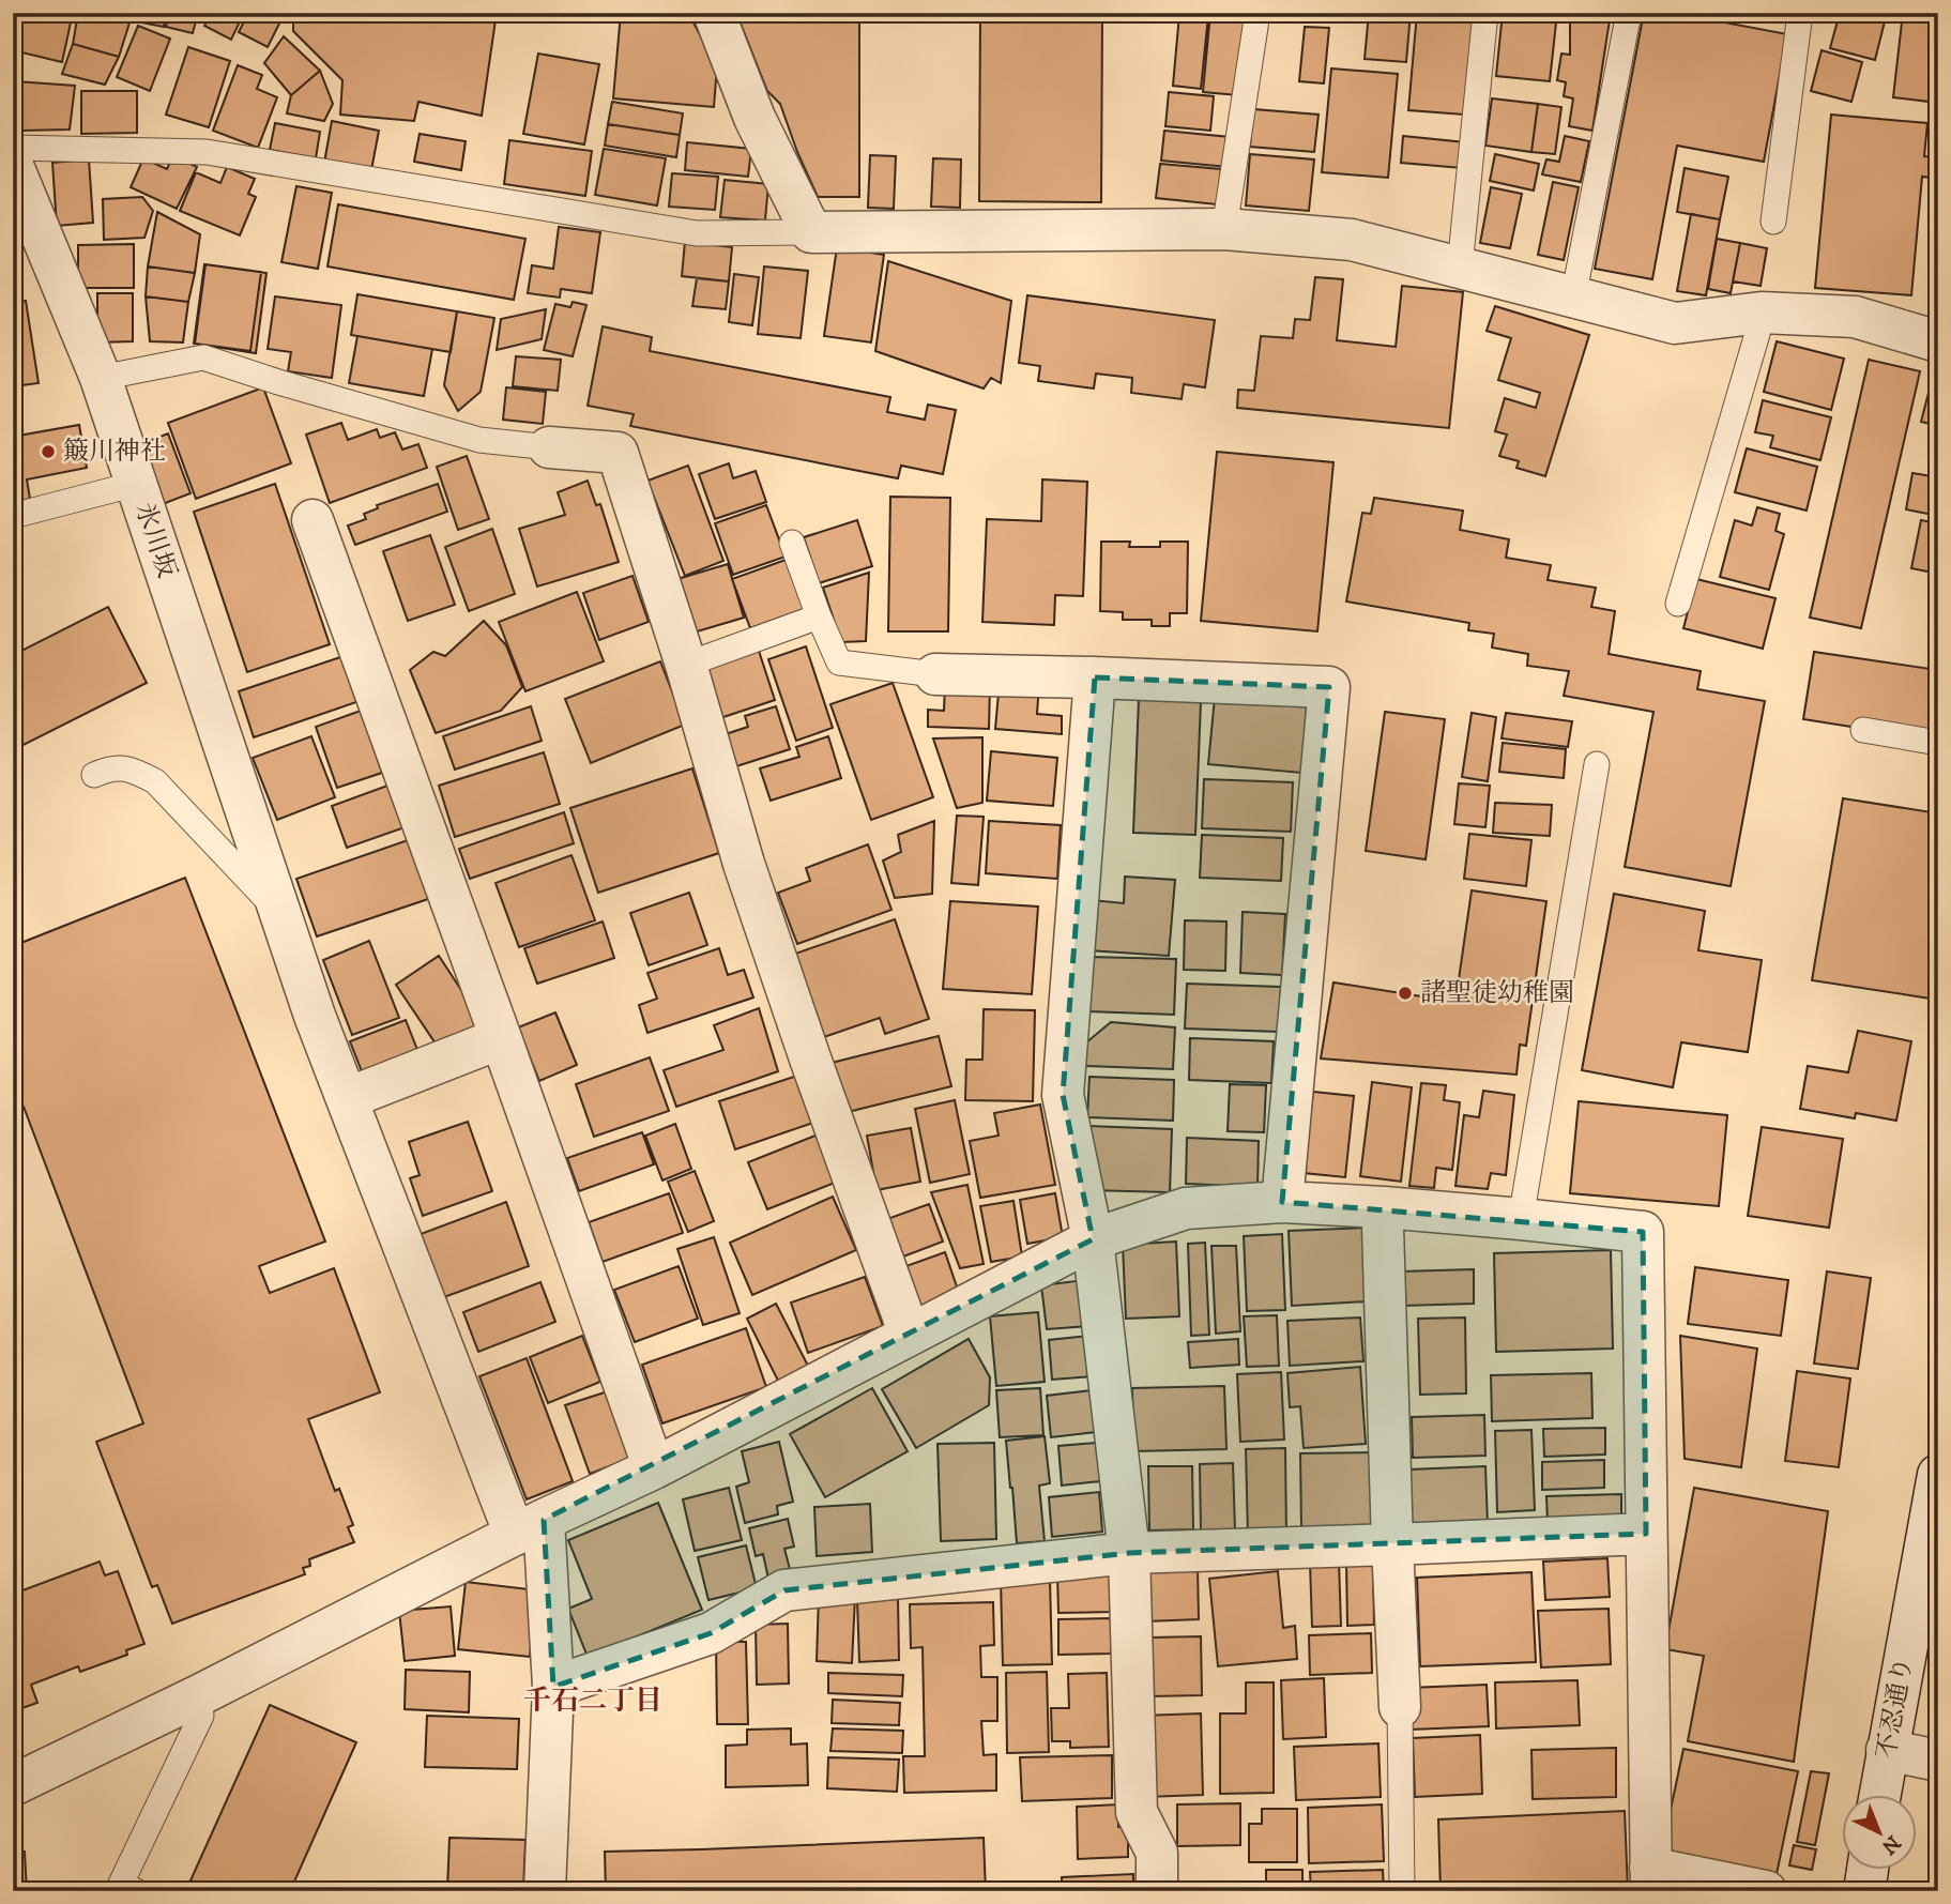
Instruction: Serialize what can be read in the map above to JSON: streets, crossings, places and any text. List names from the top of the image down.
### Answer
{
  "streets": {
    "street": ["氷川坂", "不忍通り"]
  },
  "districts": ["千石二丁目"],
  "places": ["簸川神社", "諸聖徒幼稚園"],
  "north": "bottom right"
}
